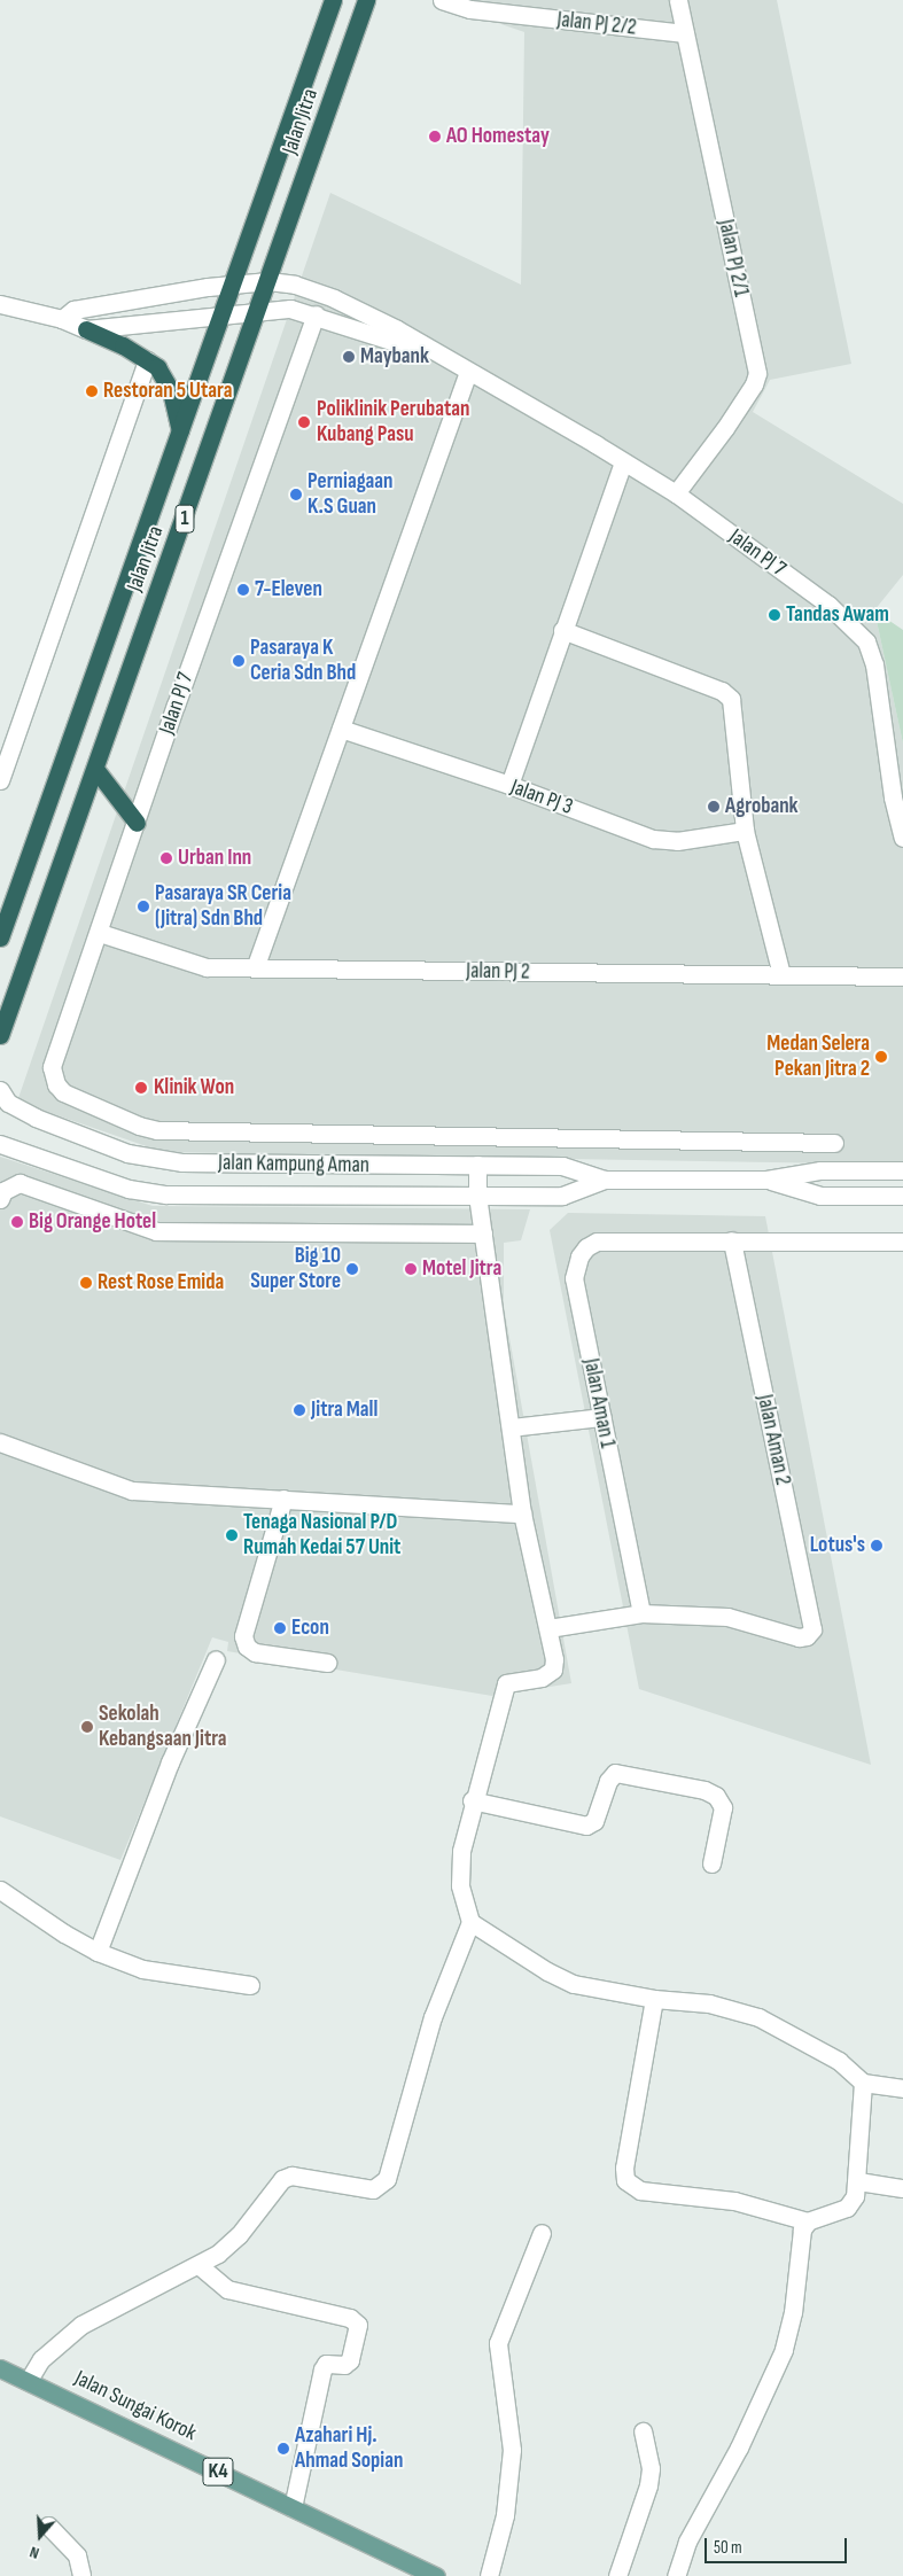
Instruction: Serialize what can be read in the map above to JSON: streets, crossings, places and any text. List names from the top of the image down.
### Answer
{
  "streets": {
    "highway": ["Jalan Jitra", "1"],
    "main road": ["Jalan Sungai Korok", "K4"],
    "street": [
      "Jalan PJ 2/2",
      "Jalan PJ 2/1",
      "Jalan PJ 7",
      "Jalan PJ 3",
      "Jalan PJ 2",
      "Jalan Kampung Aman",
      "Jalan Aman 1",
      "Jalan Aman 2"
    ]
  },
  "crossings": [
    ["Jalan PJ 2/2", "Jalan PJ 2/1"],
    ["Jalan PJ 2/1", "Jalan PJ 7"],
    ["Jalan PJ 7", "Jalan PJ 2"],
    ["Jalan Aman 1", "Jalan Aman 2"]
  ],
  "places": [
    "AO Homestay",
    "Maybank",
    "Restoran 5 Utara",
    "Poliklinik Perubatan Kubang Pasu",
    "Perniagaan K.S Guan",
    "7-Eleven",
    "Tandas Awam",
    "Pasaraya K Ceria Sdn Bhd",
    "Agrobank",
    "Urban Inn",
    "Pasaraya SR Ceria (Jitra) Sdn Bhd",
    "Medan Selera Pekan Jitra 2",
    "Klinik Won",
    "Big Orange Hotel",
    "Big 10 Super Store",
    "Motel Jitra",
    "Rest Rose Emida",
    "Jitra Mall",
    "Tenaga Nasional P/D Rumah Kedai 57 Unit",
    "Lotus's",
    "Econ",
    "Sekolah Kebangsaan Jitra",
    "Azahari Hj. Ahmad Sopian"
  ],
  "scale_bar": "50 m",
  "north": "bottom"
}
